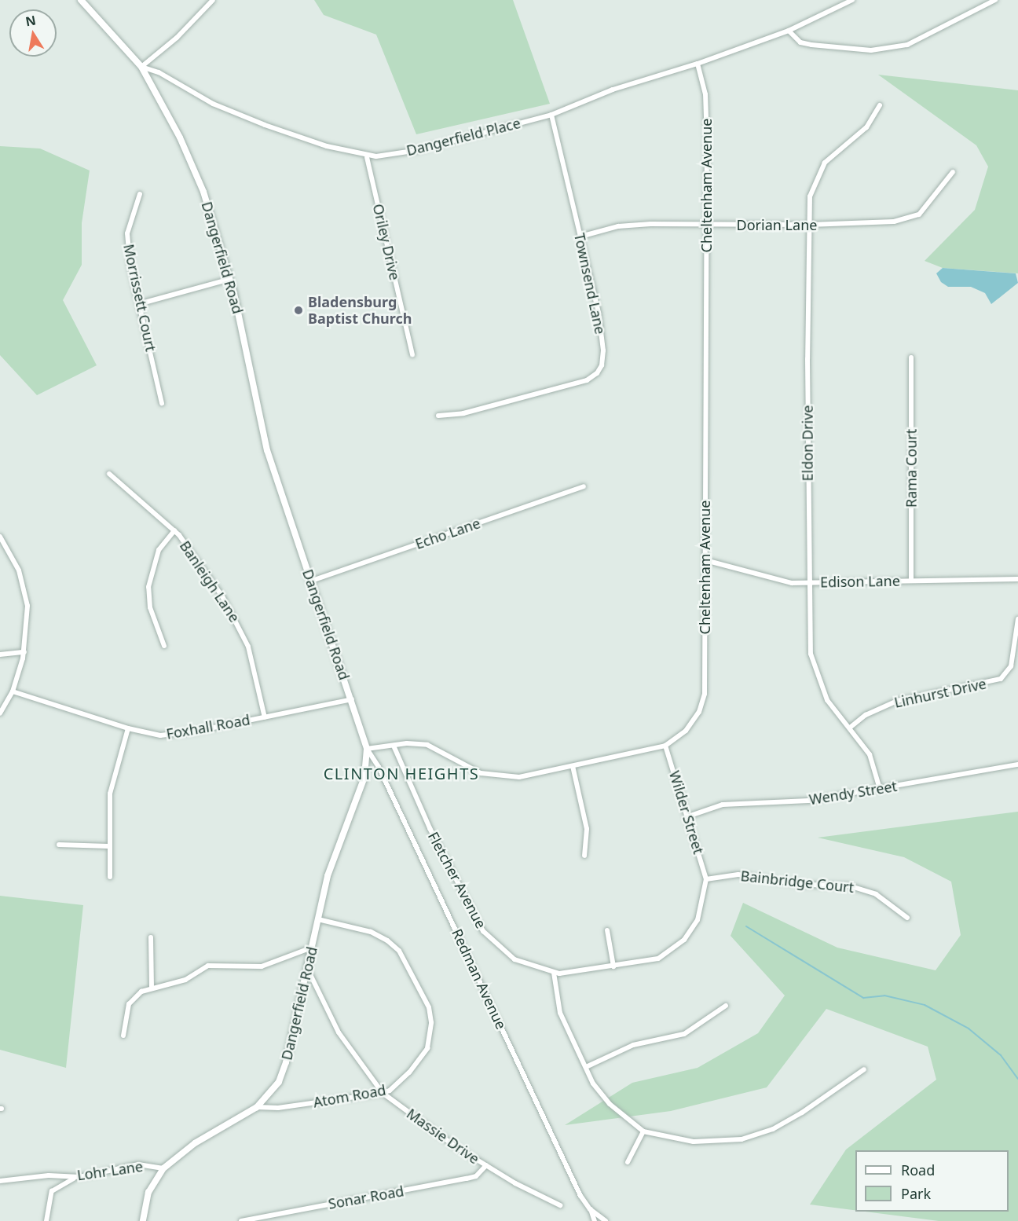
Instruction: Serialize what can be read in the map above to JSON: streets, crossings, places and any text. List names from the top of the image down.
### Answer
{
  "streets": {
    "street": [
      "Dangerfield Place",
      "Cheltenham Avenue",
      "Dorian Lane",
      "Oriley Drive",
      "Dangerfield Road",
      "Townsend Lane",
      "Morrissett Court",
      "Eldon Drive",
      "Rama Court",
      "Echo Lane",
      "Banleigh Lane",
      "Edison Lane",
      "Linhurst Drive",
      "Foxhall Road",
      "Wendy Street",
      "Wilder Street",
      "Fletcher Avenue",
      "Bainbridge Court",
      "Redman Avenue",
      "Atom Road",
      "Massie Drive",
      "Lohr Lane",
      "Sonar Road"
    ]
  },
  "crossings": [
    ["Dangerfield Place", "Cheltenham Avenue"],
    ["Dangerfield Place", "Oriley Drive"],
    ["Dangerfield Place", "Dangerfield Road"],
    ["Dangerfield Place", "Townsend Lane"],
    ["Cheltenham Avenue", "Dorian Lane"],
    ["Cheltenham Avenue", "Dangerfield Road"],
    ["Cheltenham Avenue", "Edison Lane"],
    ["Cheltenham Avenue", "Wilder Street"],
    ["Cheltenham Avenue", "Fletcher Avenue"],
    ["Cheltenham Avenue", "Redman Avenue"],
    ["Dorian Lane", "Townsend Lane"],
    ["Dorian Lane", "Eldon Drive"],
    ["Dangerfield Road", "Echo Lane"],
    ["Dangerfield Road", "Foxhall Road"],
    ["Dangerfield Road", "Redman Avenue"],
    ["Dangerfield Road", "Atom Road"],
    ["Dangerfield Road", "Massie Drive"],
    ["Dangerfield Road", "Lohr Lane"],
    ["Eldon Drive", "Edison Lane"],
    ["Eldon Drive", "Linhurst Drive"],
    ["Eldon Drive", "Wendy Street"],
    ["Rama Court", "Edison Lane"],
    ["Banleigh Lane", "Foxhall Road"],
    ["Wendy Street", "Wilder Street"],
    ["Wilder Street", "Fletcher Avenue"],
    ["Wilder Street", "Bainbridge Court"],
    ["Fletcher Avenue", "Bainbridge Court"],
    ["Atom Road", "Massie Drive"],
    ["Massie Drive", "Sonar Road"]
  ],
  "districts": ["CLINTON HEIGHTS"],
  "places": ["Bladensburg Baptist Church"],
  "legend": ["Road", "Park"],
  "north": "top"
}
